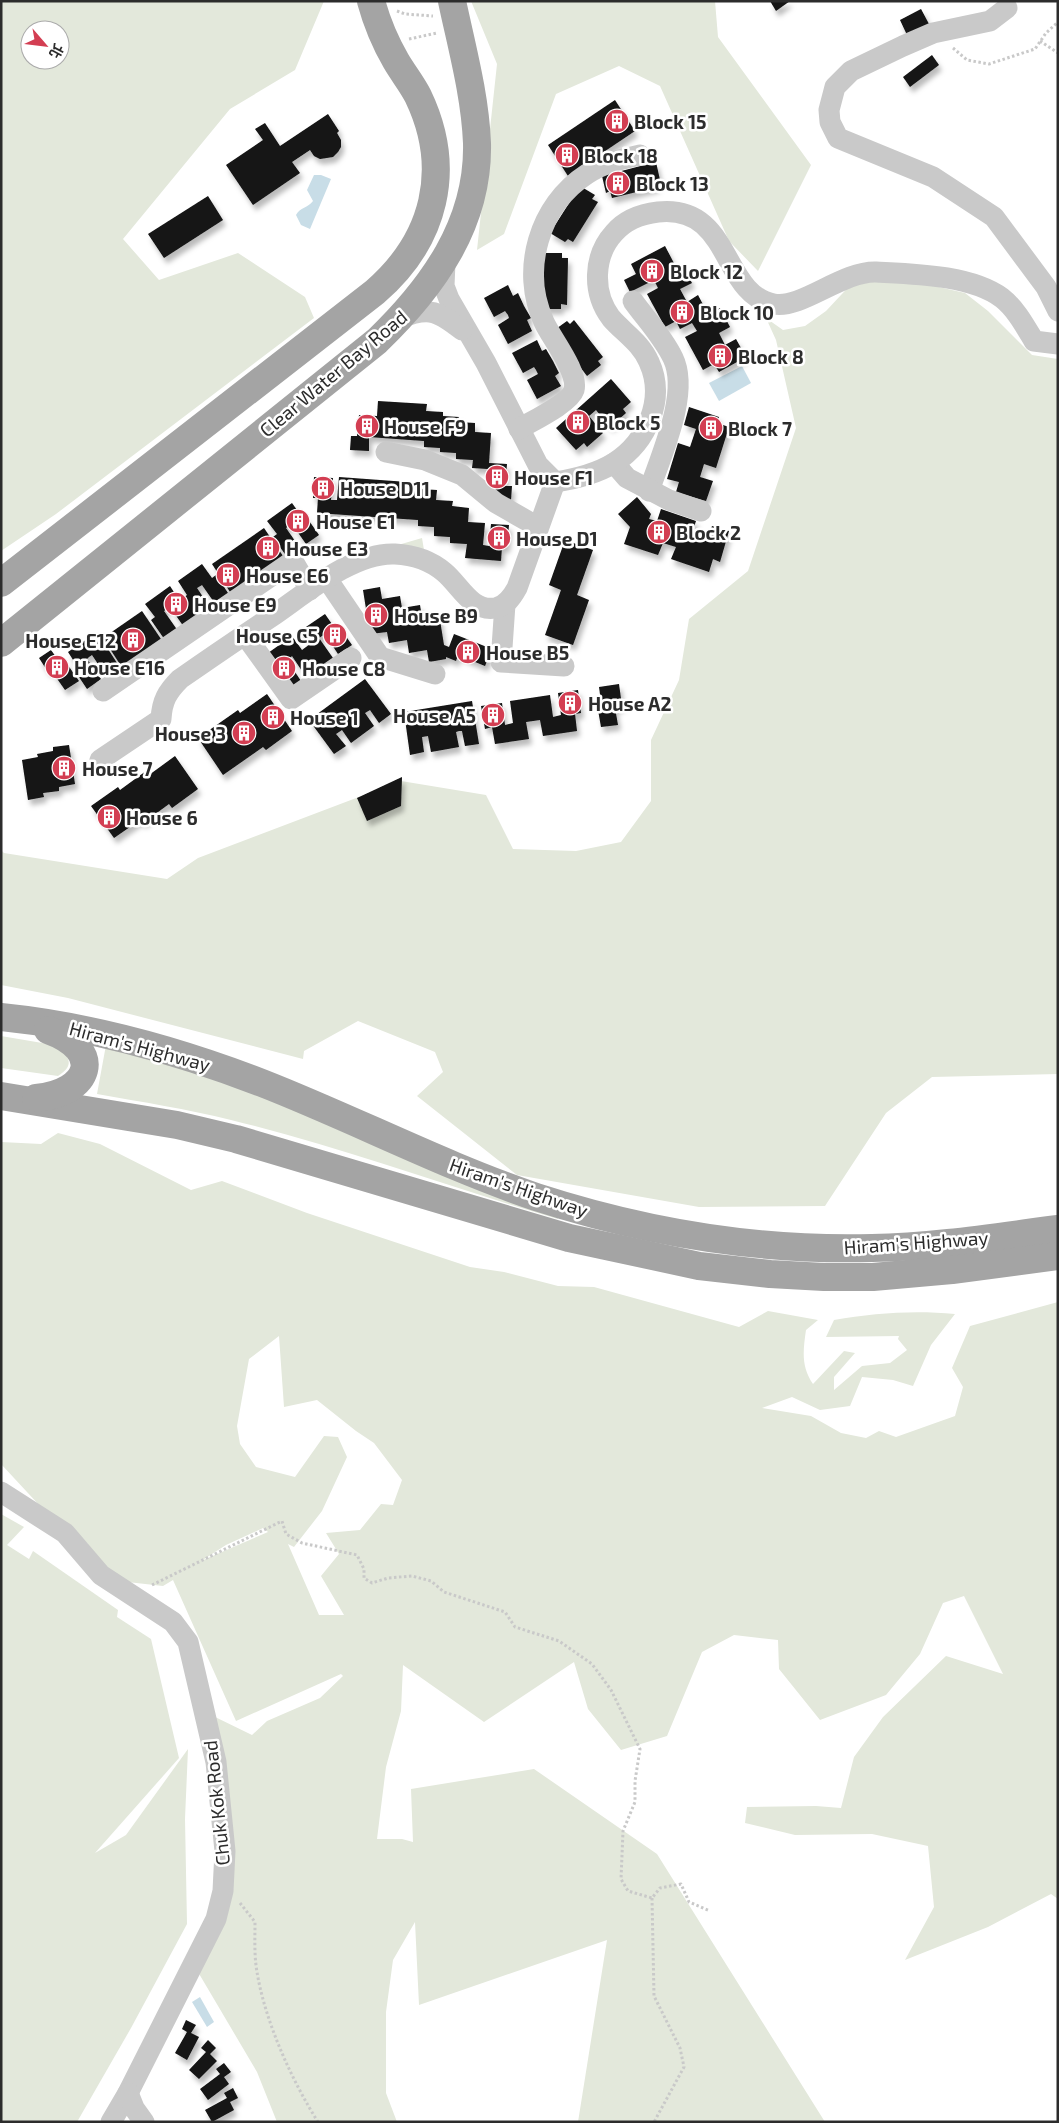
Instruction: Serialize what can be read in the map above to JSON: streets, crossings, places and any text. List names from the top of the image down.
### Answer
{
  "streets": {
    "main road": ["Clear Water Bay Road", "Hiram's Highway"],
    "street": ["Chuk Kok Road"]
  },
  "places": {
    "building": [
      "Block 15",
      "Block 18",
      "Block 13",
      "Block 12",
      "Block 10",
      "Block 8",
      "Block 5",
      "House F9",
      "Block 7",
      "House F1",
      "House D11",
      "House E1",
      "Block 2",
      "House D1",
      "House E3",
      "House E6",
      "House E9",
      "House B9",
      "House C5",
      "House E12",
      "House B5",
      "House E16",
      "House C8",
      "House A2",
      "House A5",
      "House 1",
      "House 3",
      "House 7",
      "House 6"
    ]
  },
  "north": "bottom right"
}
